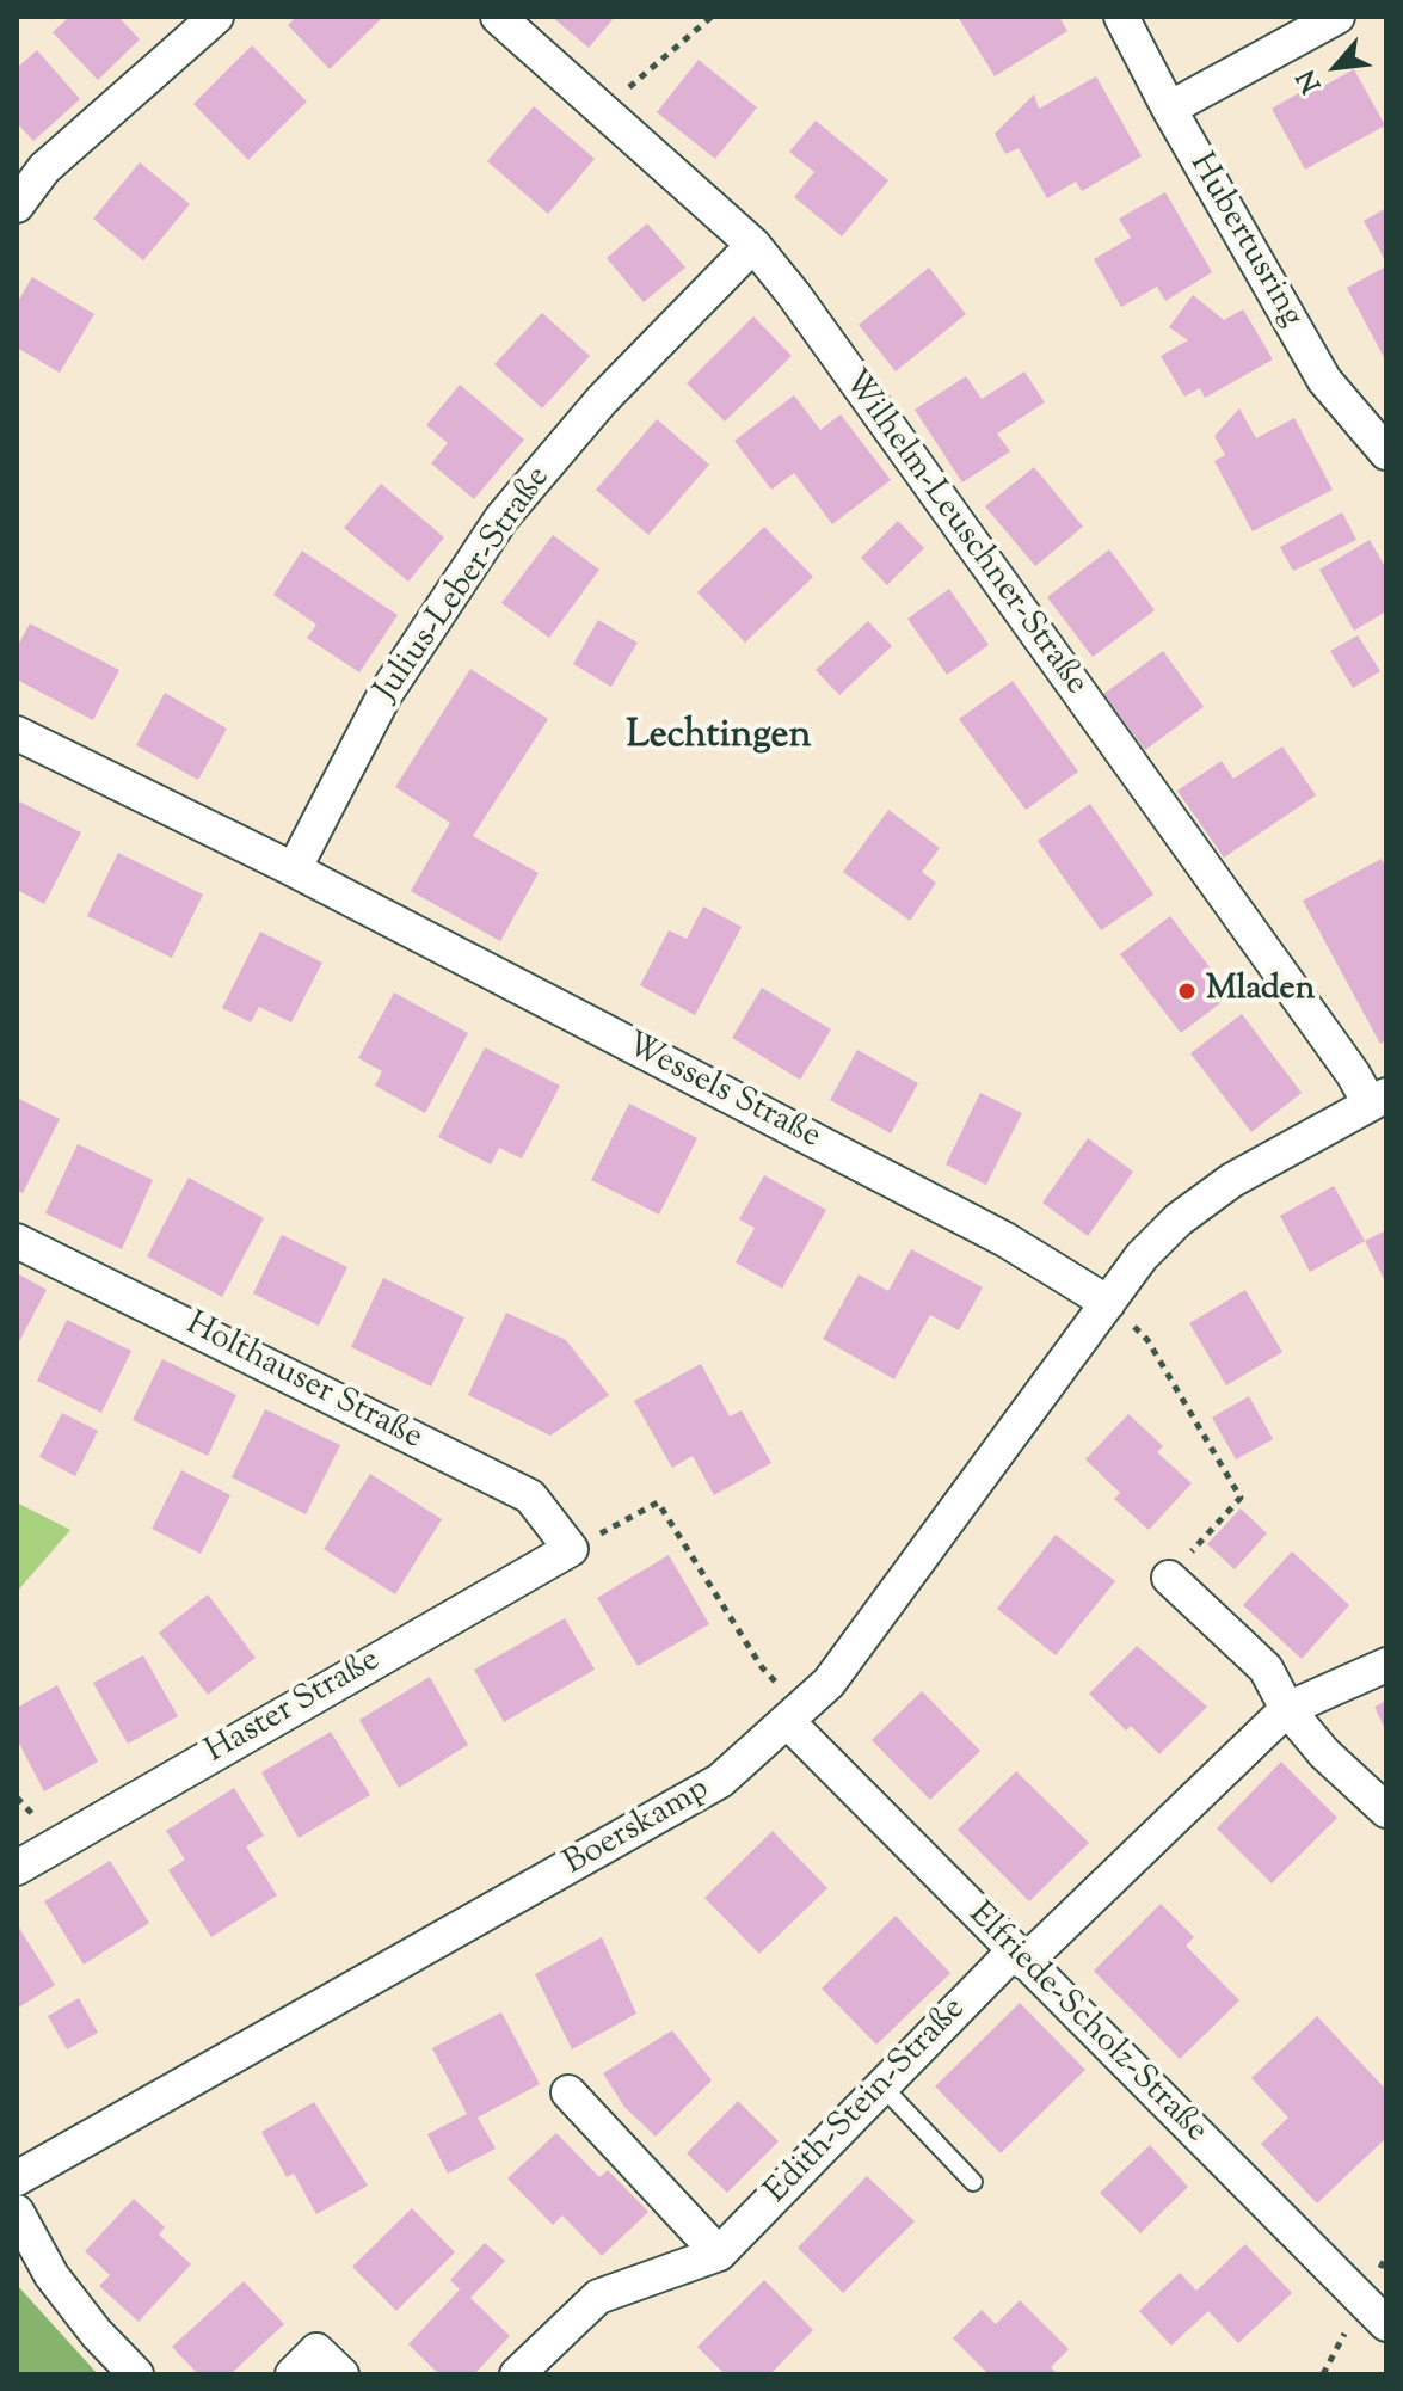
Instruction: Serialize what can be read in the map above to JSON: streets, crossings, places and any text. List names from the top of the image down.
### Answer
{
  "streets": {
    "street": [
      "Hubertusring",
      "Wilhelm-Leuschner-Straße",
      "Julius-Leber-Straße",
      "Wessels Straße",
      "Holthauser Straße",
      "Haster Straße",
      "Boerskamp",
      "Elfriede-Scholz-Straße",
      "Edith-Stein-Straße"
    ]
  },
  "crossings": [
    ["Wilhelm-Leuschner-Straße", "Julius-Leber-Straße"],
    ["Julius-Leber-Straße", "Wessels Straße"],
    ["Wessels Straße", "Boerskamp"],
    ["Holthauser Straße", "Haster Straße"],
    ["Boerskamp", "Elfriede-Scholz-Straße"],
    ["Elfriede-Scholz-Straße", "Edith-Stein-Straße"]
  ],
  "districts": ["Lechtingen"],
  "places": ["Mladen"],
  "north": "bottom left"
}
